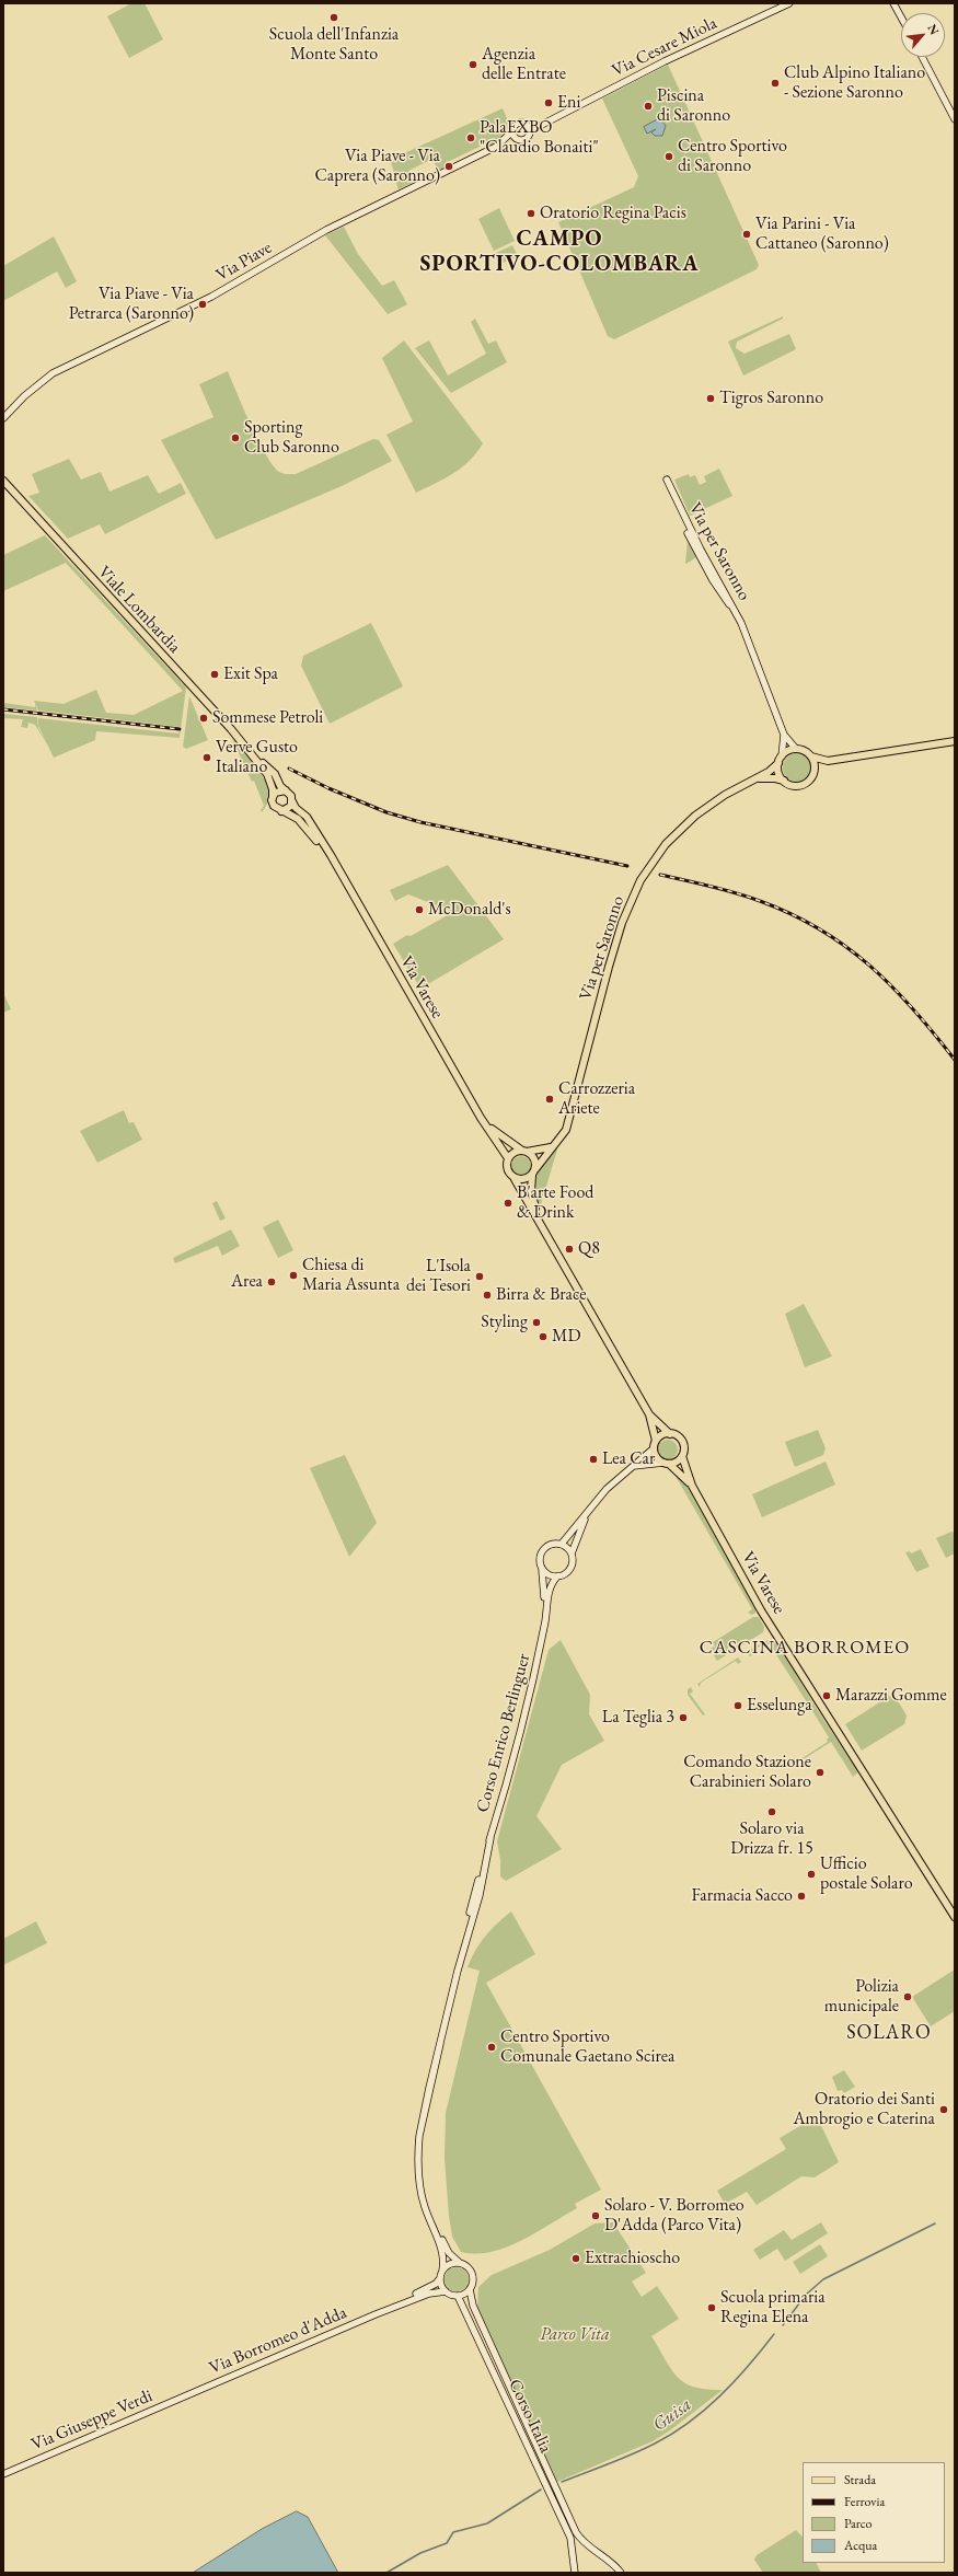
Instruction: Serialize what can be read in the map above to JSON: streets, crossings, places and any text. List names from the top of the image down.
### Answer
{
  "streets": {
    "main road": ["Via per Saronno", "Viale Lombardia", "Via Varese"],
    "street": [
      "Via Cesare Miola",
      "Via Piave",
      "Corso Enrico Berlinguer",
      "Via Borromeo d'Adda",
      "Corso Italia",
      "Via Giuseppe Verdi"
    ]
  },
  "crossings": [
    ["Via Cesare Miola", "Via Piave"],
    ["Via per Saronno", "Via Varese"],
    ["Viale Lombardia", "Via Varese"],
    ["Corso Enrico Berlinguer", "Via Borromeo d'Adda"],
    ["Corso Enrico Berlinguer", "Corso Italia"],
    ["Via Borromeo d'Adda", "Corso Italia"],
    ["Via Borromeo d'Adda", "Via Giuseppe Verdi"]
  ],
  "districts": ["CAMPO SPORTIVO-COLOMBARA", "CASCINA BORROMEO", "SOLARO"],
  "water": ["Guisa"],
  "parks": ["Parco Vita"],
  "places": [
    "Scuola dell'Infanzia Monte Santo",
    "Agenzia delle Entrate",
    "Club Alpino Italiano - Sezione Saronno",
    "Eni",
    "Piscina di Saronno",
    "PalaEXBO \"Claudio Bonaiti\"",
    "Centro Sportivo di Saronno",
    "Via Piave - Via Caprera (Saronno)",
    "Oratorio Regina Pacis",
    "Via Parini - Via Cattaneo (Saronno)",
    "Via Piave - Via Petrarca (Saronno)",
    "Tigros Saronno",
    "Sporting Club Saronno",
    "Exit Spa",
    "Sommese Petroli",
    "Verve Gusto Italiano",
    "McDonald's",
    "Carrozzeria Ariete",
    "B'arte Food & Drink",
    "Q8",
    "Chiesa di Maria Assunta",
    "L'Isola dei Tesori",
    "Area",
    "Birra & Brace",
    "Styling",
    "MD",
    "Lea Car",
    "Marazzi Gomme",
    "Esselunga",
    "La Teglia 3",
    "Comando Stazione Carabinieri Solaro",
    "Solaro via Drizza fr. 15",
    "Ufficio postale Solaro",
    "Farmacia Sacco",
    "Polizia municipale",
    "Centro Sportivo Comunale Gaetano Scirea",
    "Oratorio dei Santi Ambrogio e Caterina",
    "Solaro - V. Borromeo D'Adda (Parco Vita)",
    "Extrachioscho",
    "Scuola primaria Regina Elena"
  ],
  "legend": [
    "Strada",
    "Ferrovia",
    "Parco",
    "Acqua"
  ],
  "north": "top right"
}
